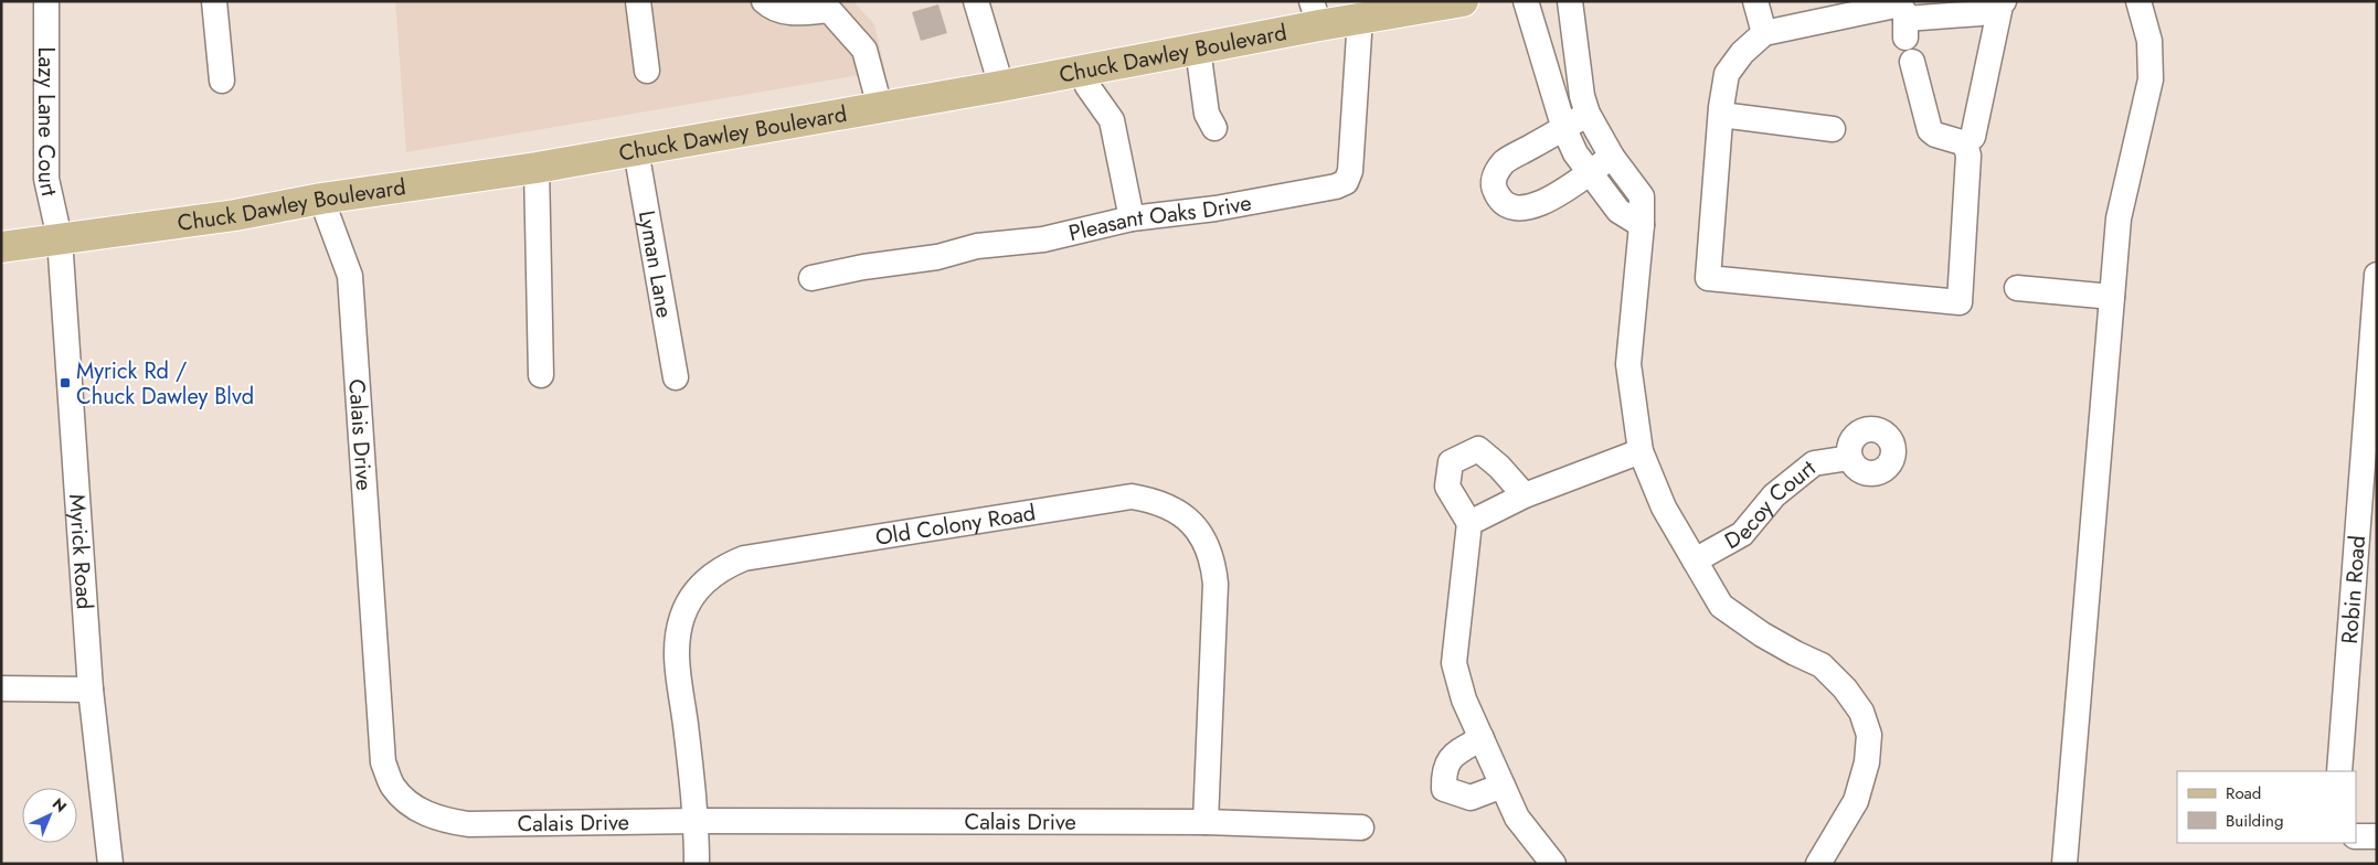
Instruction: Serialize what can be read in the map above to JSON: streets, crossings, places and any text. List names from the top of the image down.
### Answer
{
  "streets": {
    "main road": ["Chuck Dawley Boulevard"],
    "street": [
      "Lazy Lane Court",
      "Pleasant Oaks Drive",
      "Lyman Lane",
      "Calais Drive",
      "Decoy Court",
      "Old Colony Road",
      "Myrick Road",
      "Robin Road"
    ]
  },
  "crossings": [
    ["Chuck Dawley Boulevard", "Lazy Lane Court"],
    ["Chuck Dawley Boulevard", "Pleasant Oaks Drive"],
    ["Chuck Dawley Boulevard", "Lyman Lane"],
    ["Chuck Dawley Boulevard", "Calais Drive"],
    ["Chuck Dawley Boulevard", "Myrick Road"],
    ["Lazy Lane Court", "Myrick Road"],
    ["Calais Drive", "Old Colony Road"]
  ],
  "places": {
    "transit": ["Myrick Rd / Chuck Dawley Blvd"]
  },
  "legend": ["Road", "Building"],
  "north": "top right"
}
